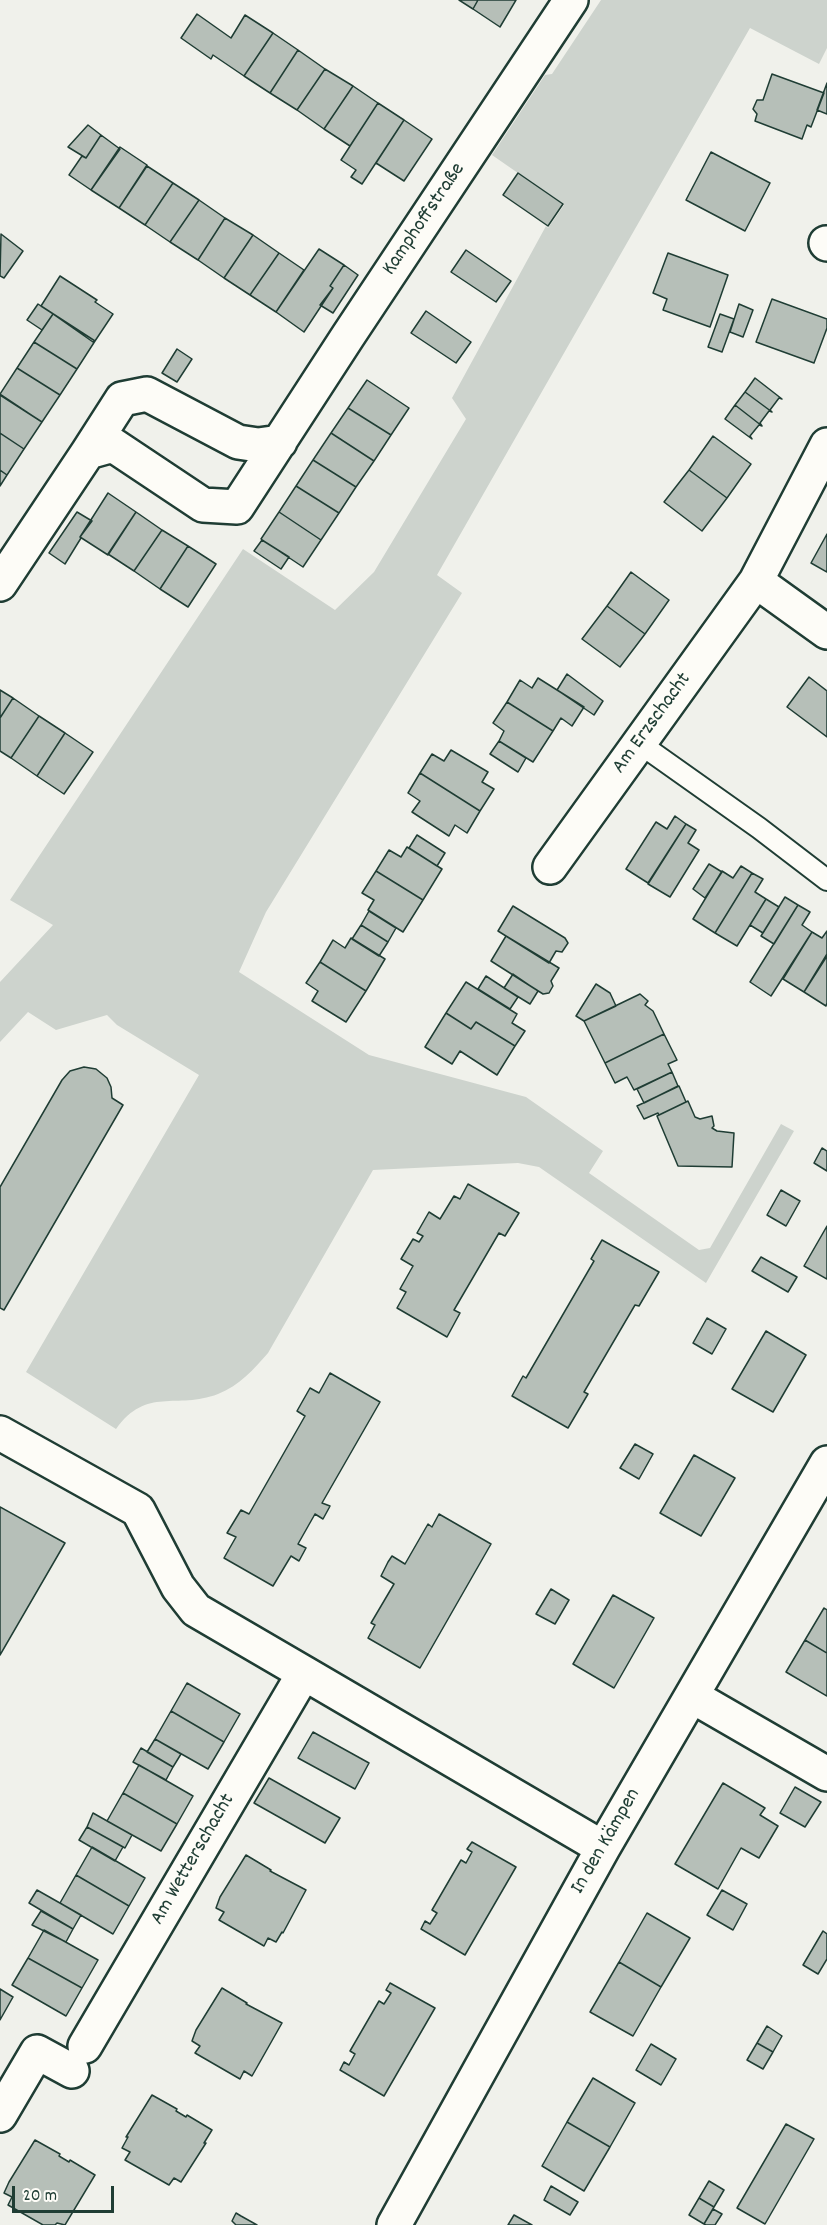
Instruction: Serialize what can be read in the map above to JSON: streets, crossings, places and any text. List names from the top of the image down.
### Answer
{
  "streets": {
    "street": [
      "Kamphoffstraße",
      "Am Erzschacht",
      "In den Kämpen",
      "Am Wetterschacht"
    ]
  },
  "scale_bar": "20 m"
}
